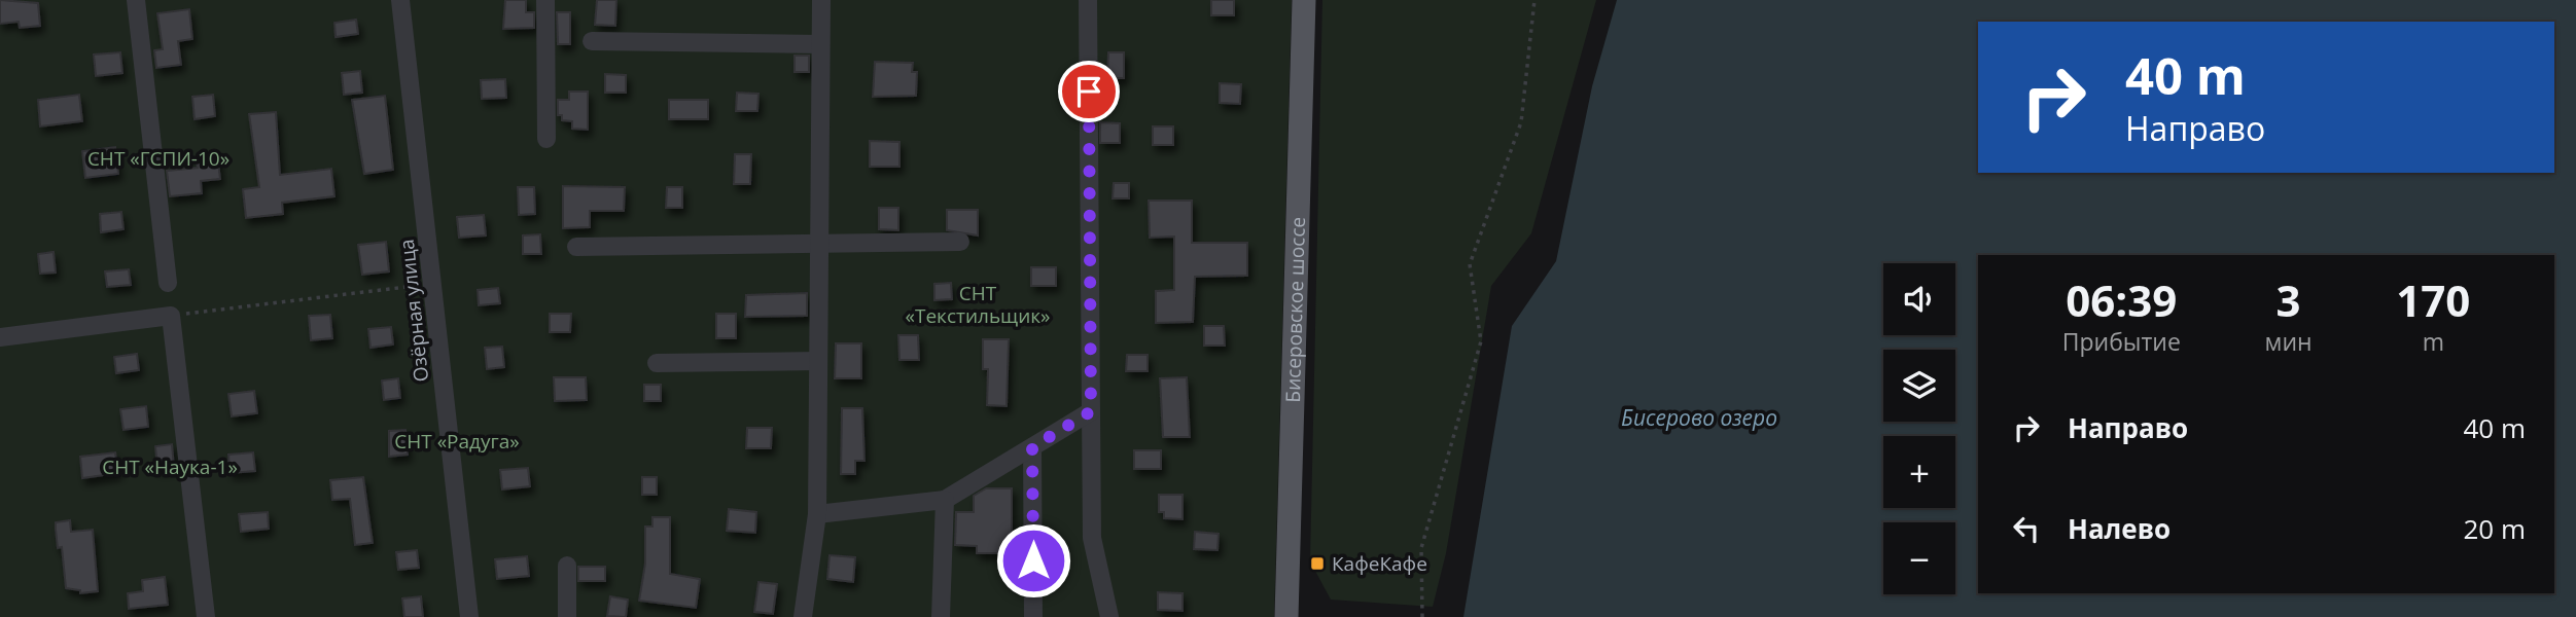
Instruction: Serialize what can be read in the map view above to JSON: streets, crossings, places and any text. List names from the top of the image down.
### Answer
{
  "streets": {
    "main road": ["Бисеровское шоссе"],
    "street": ["Озёрная улица"]
  },
  "water": ["Бисерово озеро"],
  "parks": [
    "СНТ «ГСПИ-10»",
    "СНТ «Текстильщик»",
    "СНТ «Радуга»",
    "СНТ «Наука-1»"
  ],
  "places": {
    "transit": ["КафеКафе"]
  },
  "page": {
    "turn": ["40 m", "Направо"],
    "eta": [
      "06:39",
      "Прибытие",
      "3",
      "мин",
      "170",
      "m"
    ],
    "map_buttons": ["+", "−"],
    "list": [
      {
        "name": "Направо",
        "value": "40 m"
      },
      {
        "name": "Налево",
        "value": "20 m"
      }
    ]
  }
}
